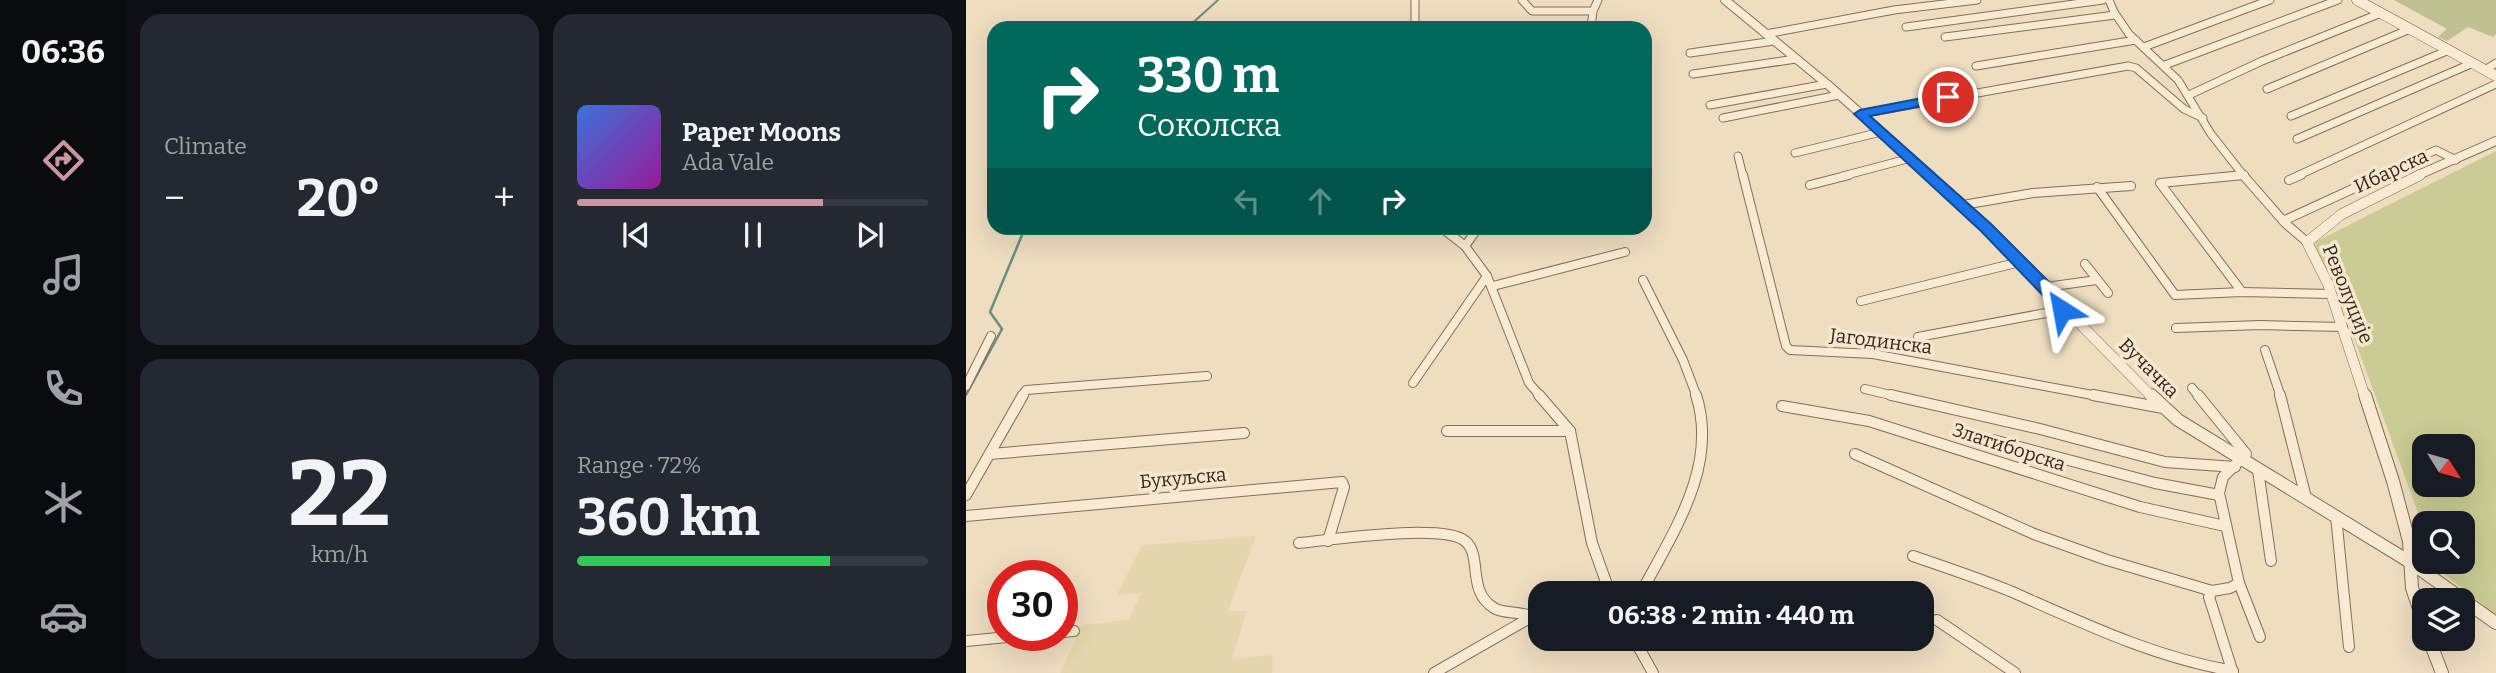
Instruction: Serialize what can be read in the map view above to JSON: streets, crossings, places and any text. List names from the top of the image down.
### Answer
{
  "streets": {
    "street": [
      "Ибарска",
      "Револуције",
      "Јагодинска",
      "Вучачка",
      "Златиборска",
      "Букуљска"
    ]
  },
  "crossings": [
    ["Ибарска", "Револуције"],
    ["Револуције", "Вучачка"],
    ["Јагодинска", "Вучачка"]
  ],
  "north": "bottom right",
  "page": {
    "tabs": "06:36",
    "tile": [
      "Climate",
      ["22", "km/h"],
      ["Range · 72%", "360 km"]
    ],
    "turn": ["330 m", "Соколска"],
    "song": ["Paper Moons", "Ada Vale"],
    "heat": ["−", "20°", "+"],
    "limit": "30",
    "trip": "06:38 · 2 min · 440 m"
  }
}
